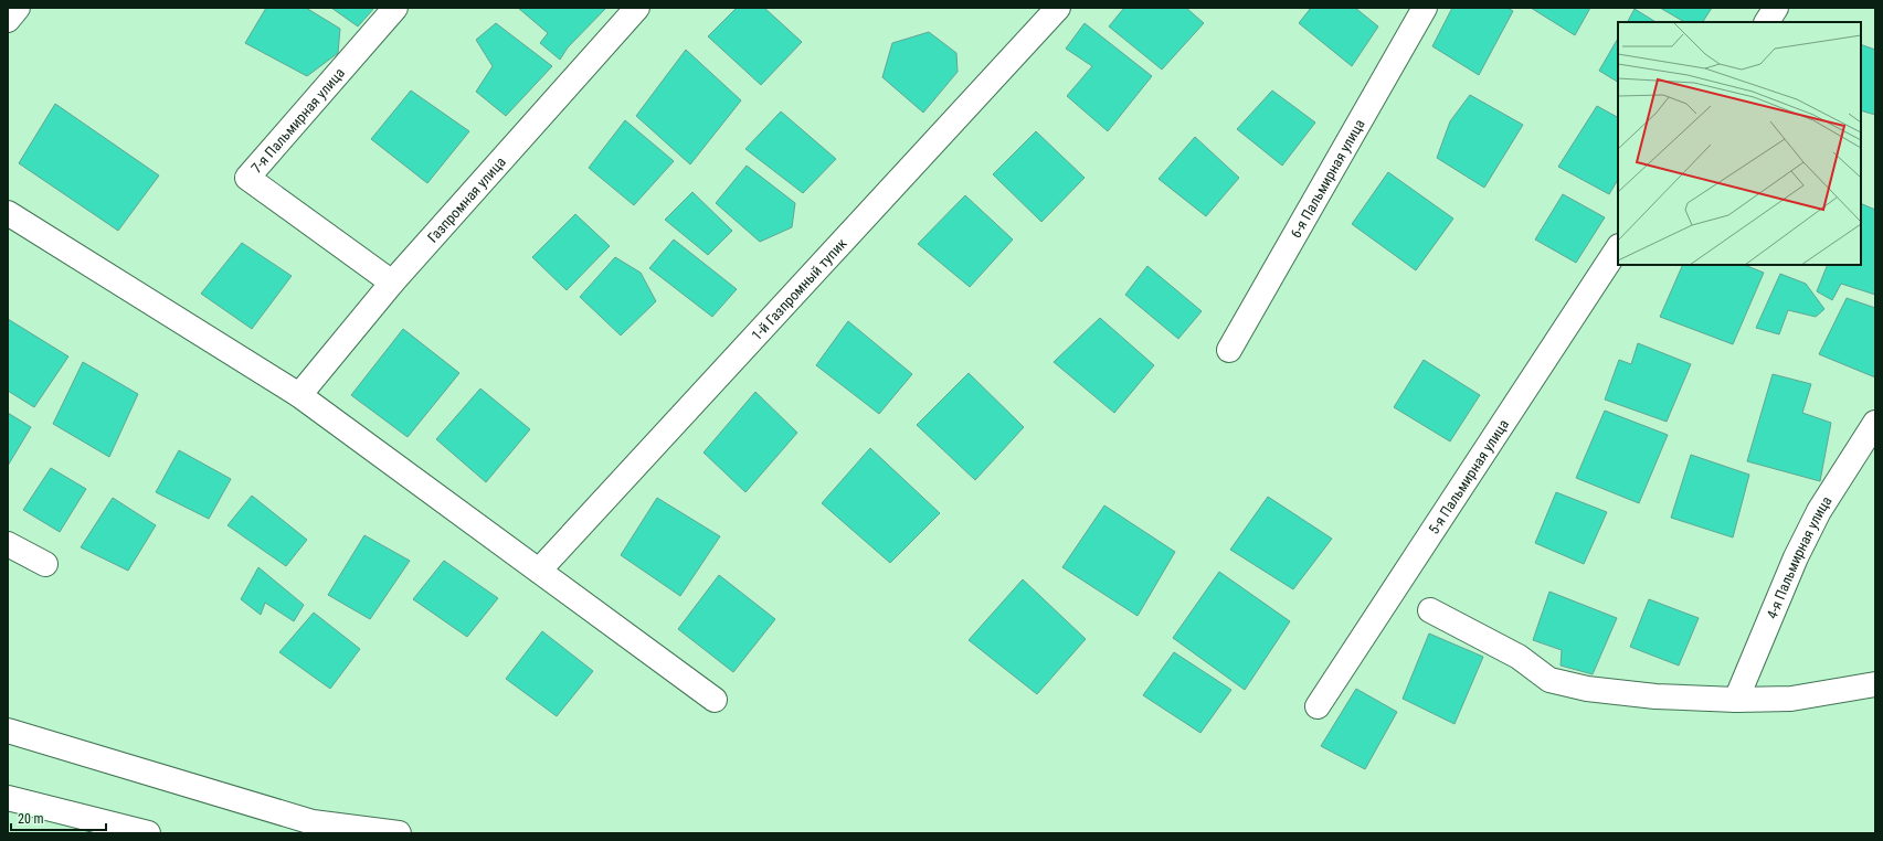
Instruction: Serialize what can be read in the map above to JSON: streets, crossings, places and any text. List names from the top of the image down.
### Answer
{
  "streets": {
    "street": [
      "7-я Пальмирная улица",
      "6-я Пальмирная улица",
      "Газпромная улица",
      "1-й Газпромный тупик",
      "5-я Пальмирная улица",
      "4-я Пальмирная улица"
    ]
  },
  "crossings": [
    ["7-я Пальмирная улица", "Газпромная улица"]
  ],
  "scale_bar": "20 m"
}
